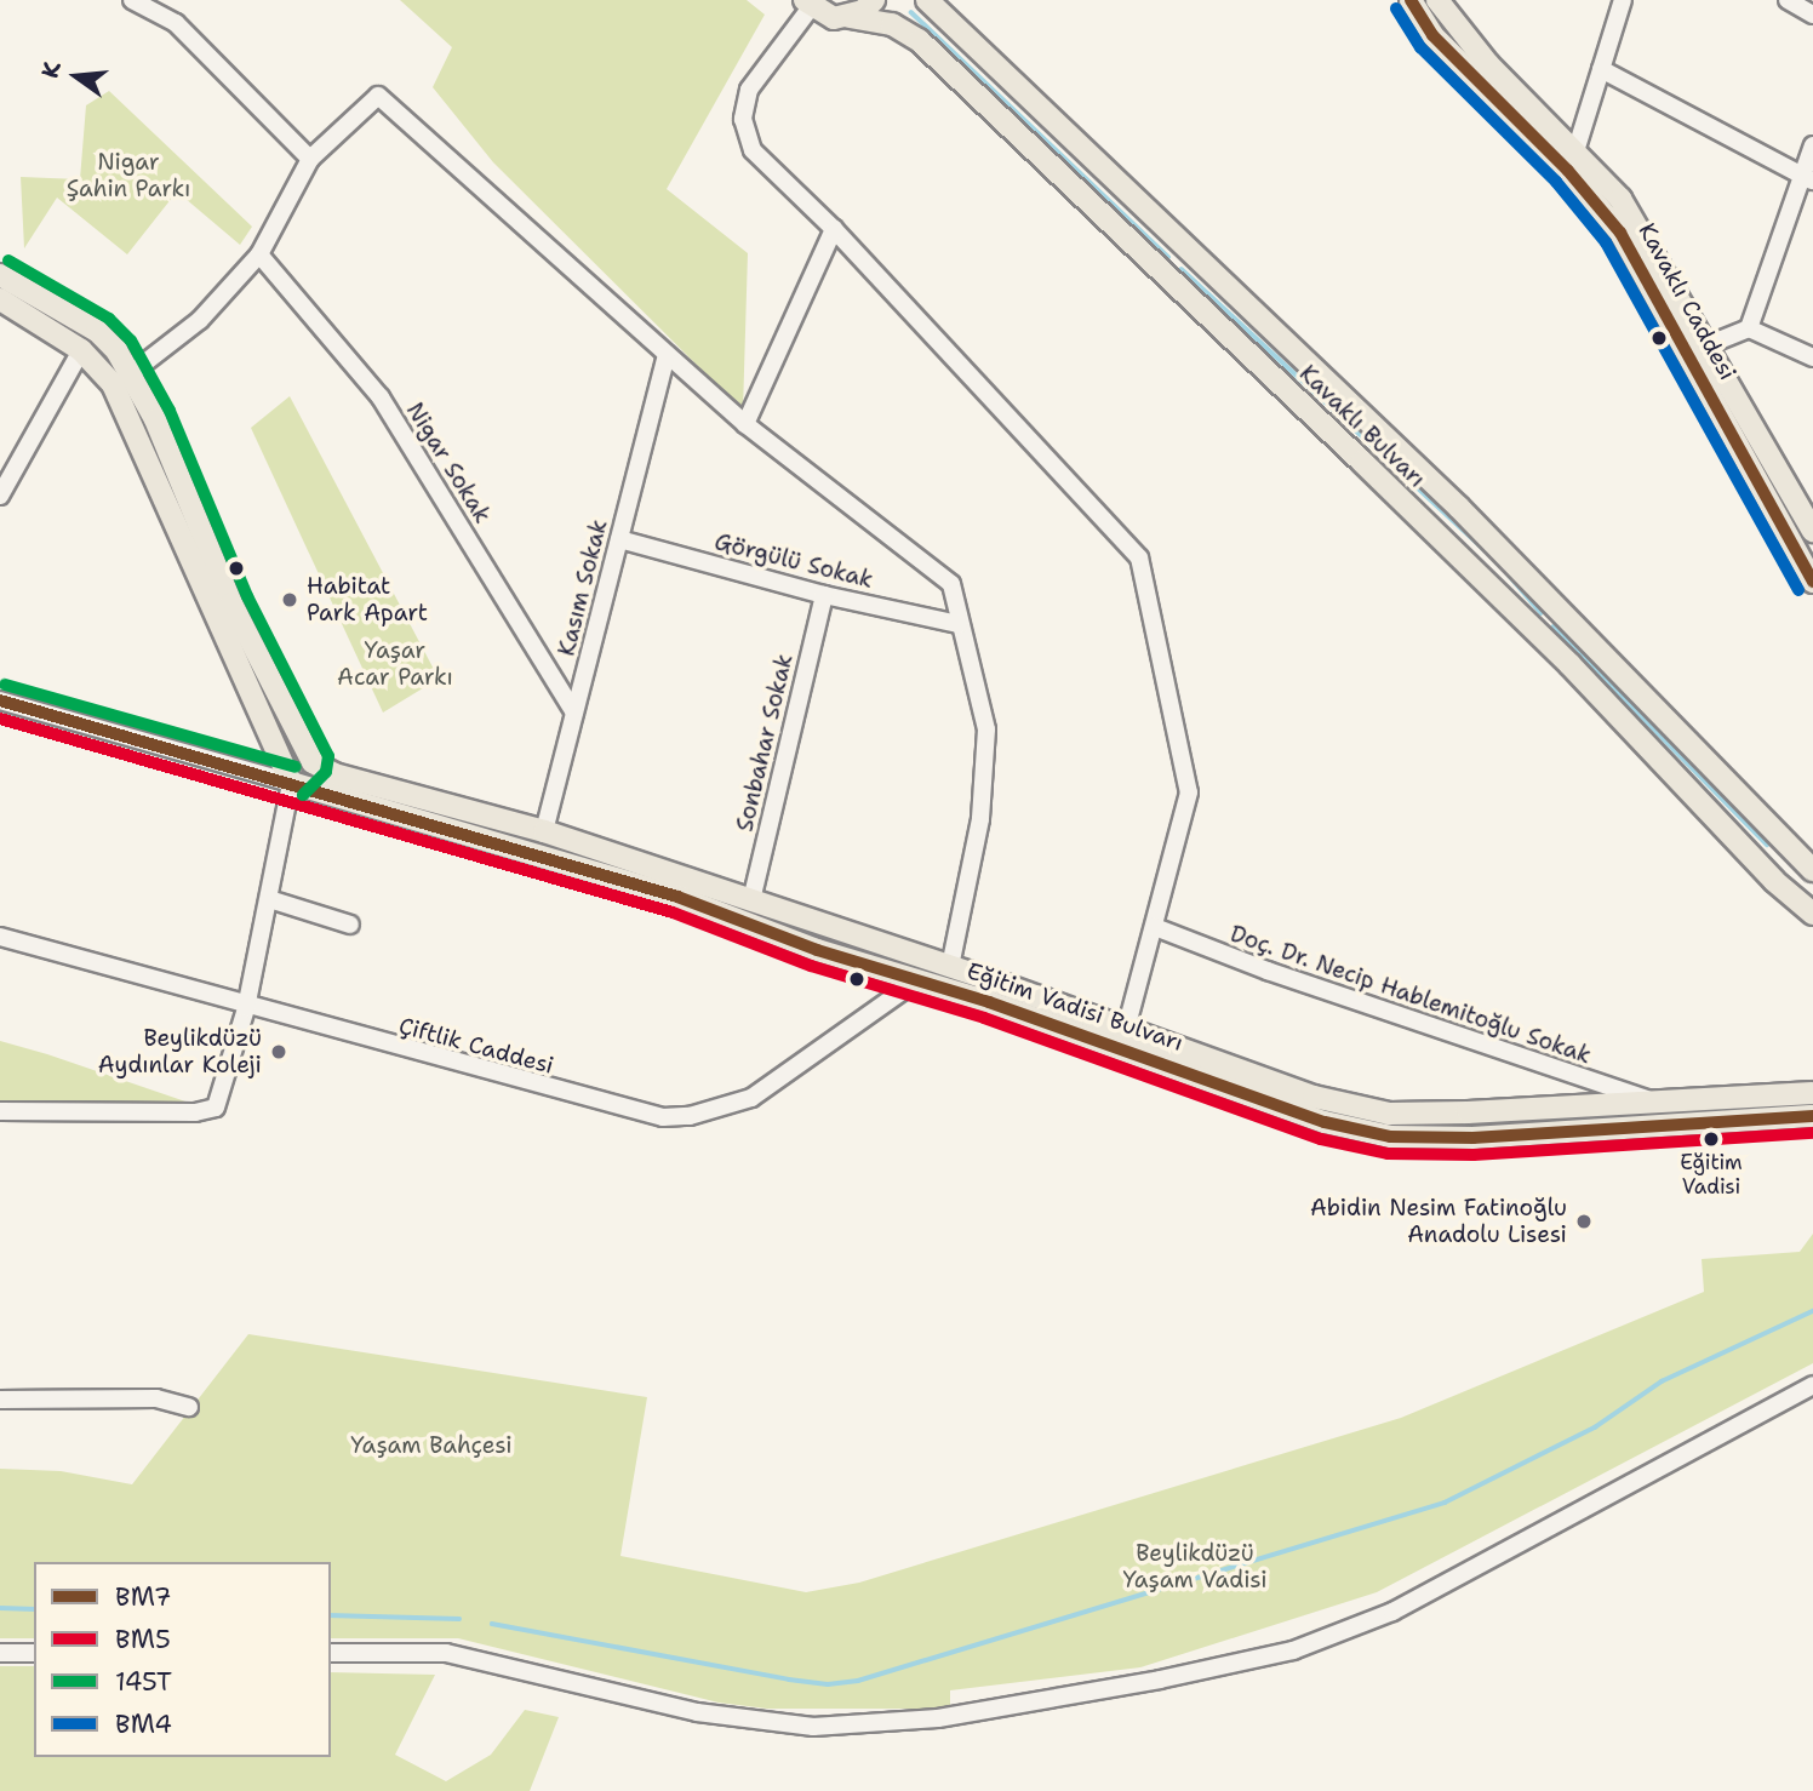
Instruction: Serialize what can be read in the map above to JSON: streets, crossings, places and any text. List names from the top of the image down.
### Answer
{
  "streets": {
    "main road": ["Kavaklı Caddesi", "Kavaklı Bulvarı", "Eğitim Vadisi Bulvarı"],
    "street": [
      "Nigar Sokak",
      "Görgülü Sokak",
      "Kasım Sokak",
      "Sonbahar Sokak",
      "Doç. Dr. Necip Hablemitoğlu Sokak",
      "Çiftlik Caddesi"
    ]
  },
  "crossings": [
    ["Nigar Sokak", "Kasım Sokak"],
    ["Görgülü Sokak", "Kasım Sokak"],
    ["Görgülü Sokak", "Sonbahar Sokak"],
    ["Kasım Sokak", "Eğitim Vadisi Bulvarı"],
    ["Sonbahar Sokak", "Eğitim Vadisi Bulvarı"],
    ["Doç. Dr. Necip Hablemitoğlu Sokak", "Eğitim Vadisi Bulvarı"],
    ["Eğitim Vadisi Bulvarı", "Çiftlik Caddesi"]
  ],
  "parks": [
    "Nigar Şahin Parkı",
    "Yaşar Acar Parkı",
    "Yaşam Bahçesi",
    "Beylikdüzü Yaşam Vadisi"
  ],
  "places": [
    "Habitat Park Apart",
    "Beylikdüzü Aydınlar Koleji",
    "Eğitim Vadisi",
    "Abidin Nesim Fatinoğlu Anadolu Lisesi"
  ],
  "lines": [
    "transit line BM7",
    "transit line BM4",
    "transit line 145T",
    "transit line BM5"
  ],
  "legend": [
    "BM7",
    "BM5",
    "145T",
    "BM4"
  ],
  "north": "left"
}
